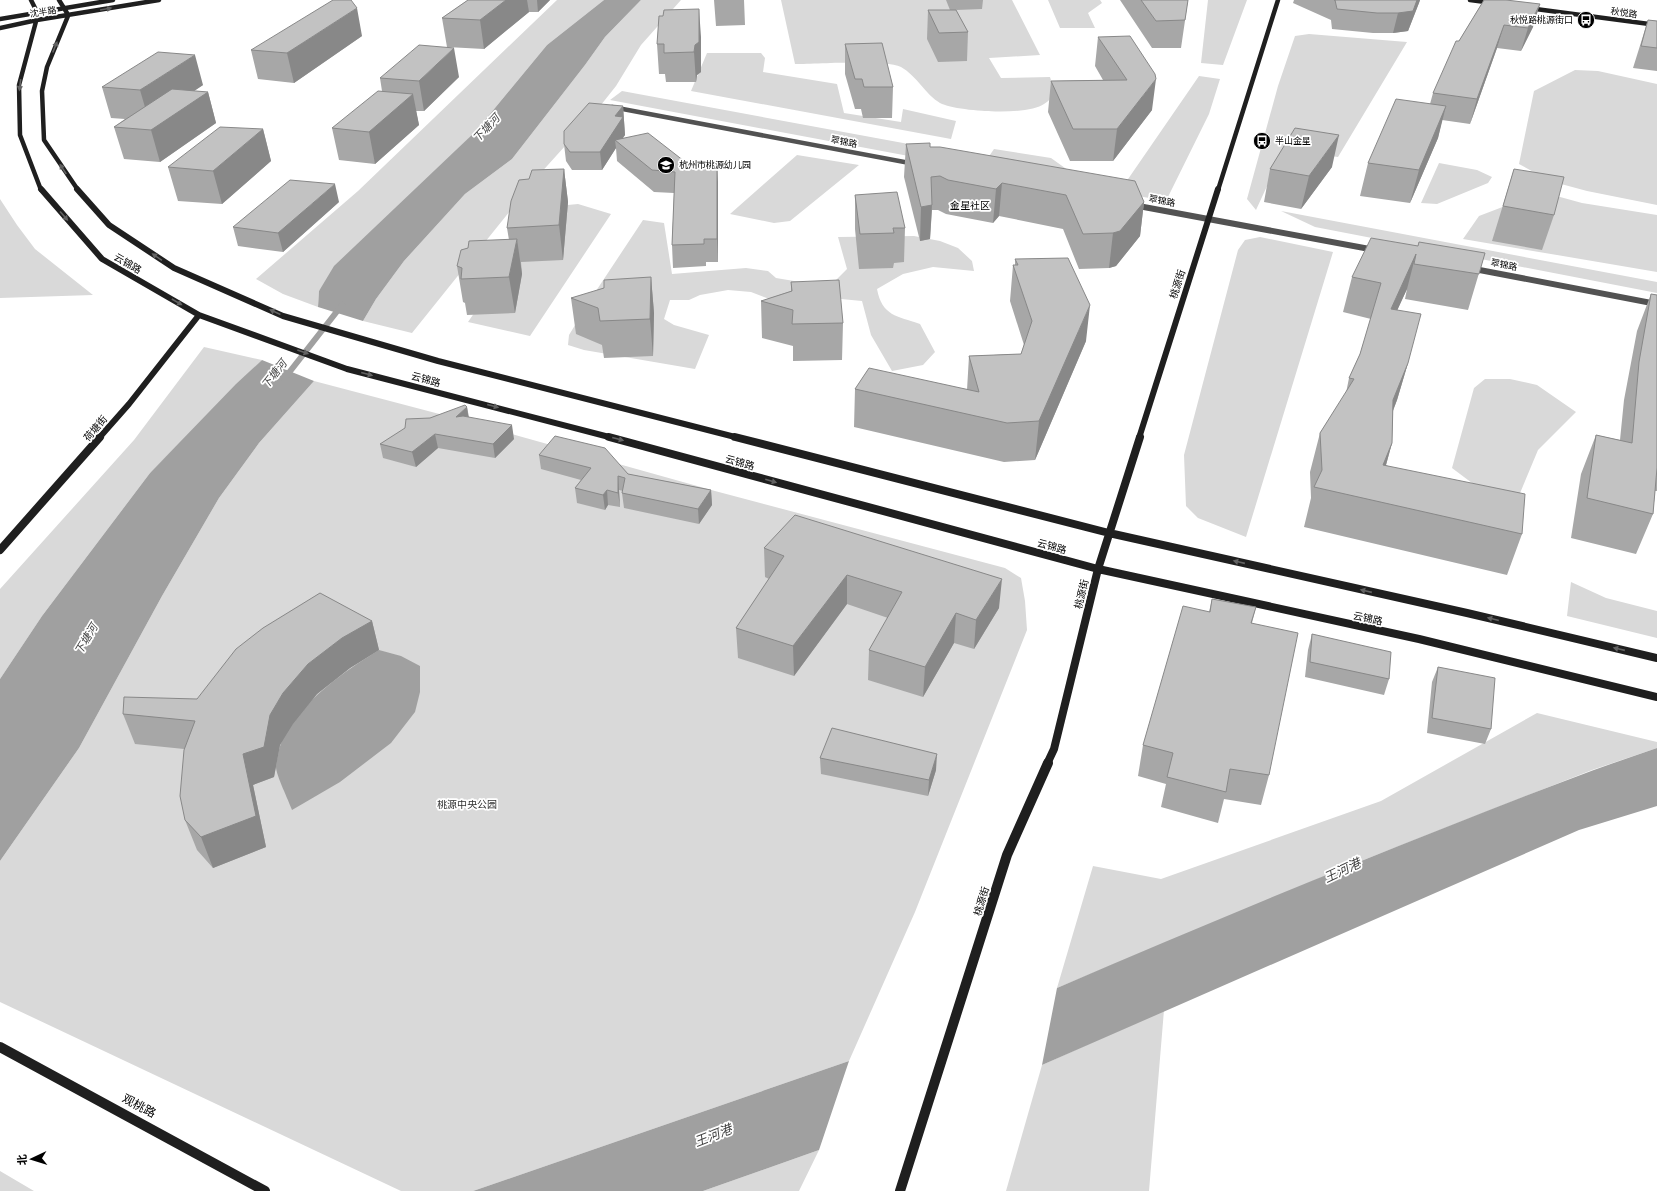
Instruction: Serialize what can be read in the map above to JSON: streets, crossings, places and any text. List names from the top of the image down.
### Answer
{
  "streets": {
    "main road": [
      "沈半路",
      "秋悦路",
      "云锦路",
      "桃源街",
      "荷塘街",
      "观桃路"
    ],
    "street": ["翠锦路"]
  },
  "crossings": [
    ["沈半路", "云锦路"],
    ["翠锦路", "桃源街"],
    ["云锦路", "桃源街"],
    ["云锦路", "荷塘街"]
  ],
  "districts": ["金星社区"],
  "water": ["下塘河", "王河港"],
  "parks": ["桃源中央公园"],
  "places": {
    "bus stop": ["秋悦路桃源街口", "半山金星"],
    "school or university": ["杭州市桃源幼儿园"]
  },
  "north": "left"
}
